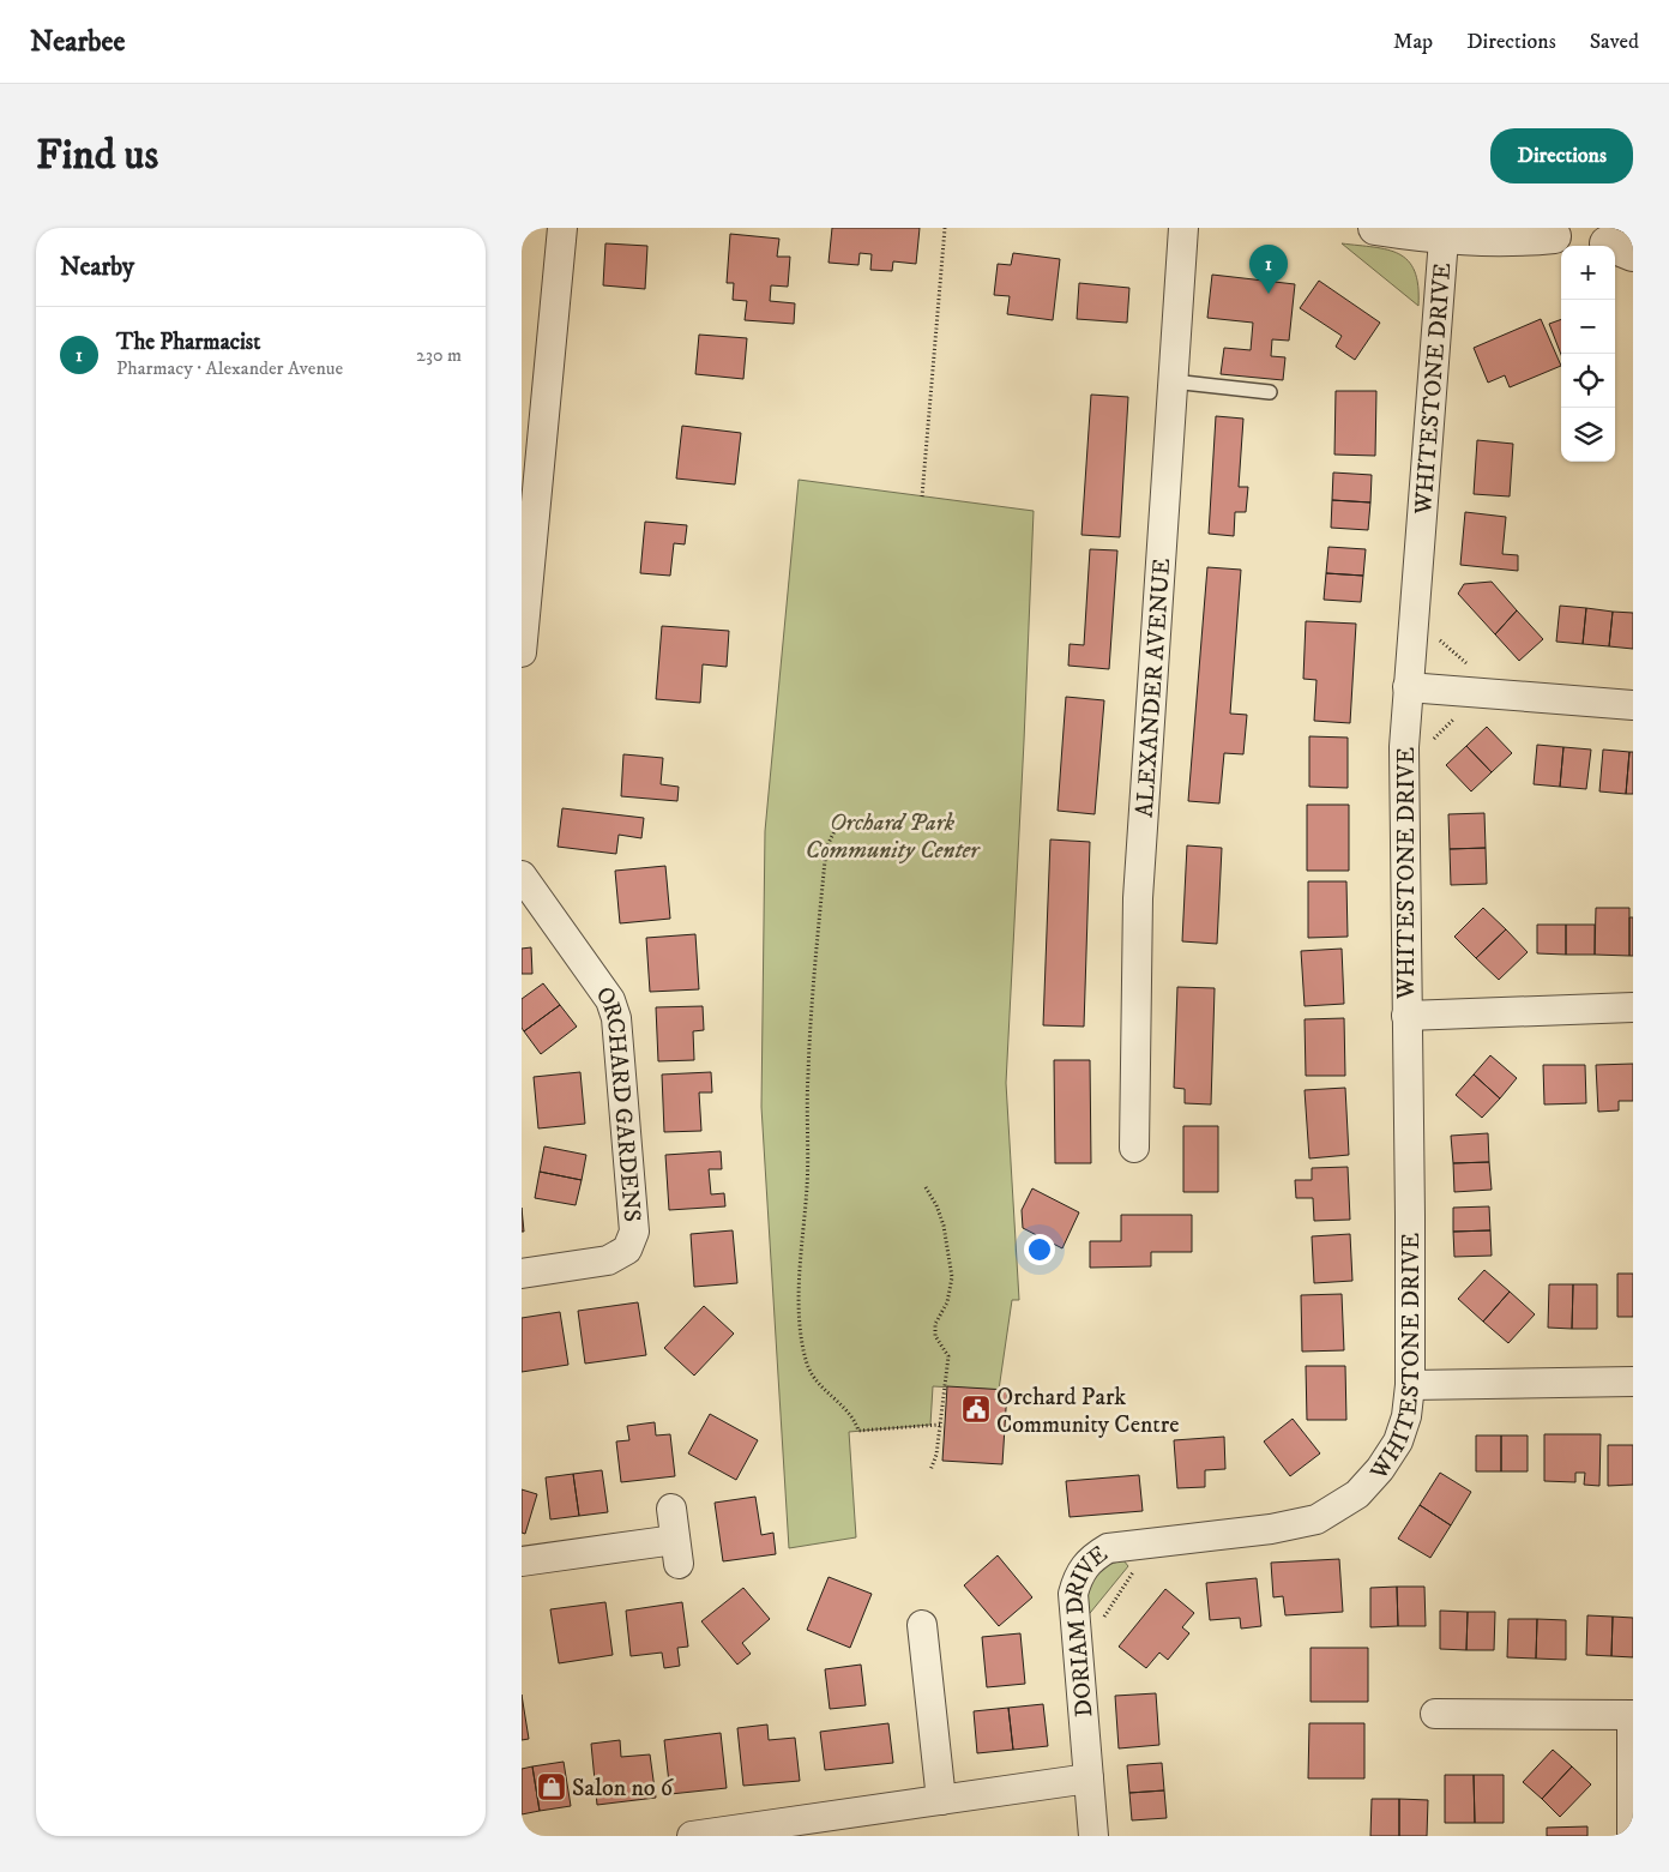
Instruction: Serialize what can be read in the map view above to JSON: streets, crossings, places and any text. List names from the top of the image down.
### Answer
{
  "streets": {
    "street": [
      "WHITESTONE DRIVE",
      "ALEXANDER AVENUE",
      "ORCHARD GARDENS",
      "DORIAM DRIVE"
    ]
  },
  "crossings": [
    ["WHITESTONE DRIVE", "DORIAM DRIVE"]
  ],
  "parks": ["Orchard Park Community Center"],
  "places": {
    "public building": ["Orchard Park Community Centre"],
    "shop": ["Salon no 6"]
  },
  "page": {
    "header": "Nearbee",
    "nav": ["Map", "Directions", "Saved"],
    "buttons": "Directions",
    "title": "Find us",
    "heading": "Nearby",
    "pins": "1",
    "map_buttons": ["+", "−"],
    "list": [
      {
        "mark": "1",
        "name": "The Pharmacist",
        "note": "Pharmacy · Alexander Avenue",
        "value": "230 m"
      }
    ]
  }
}
